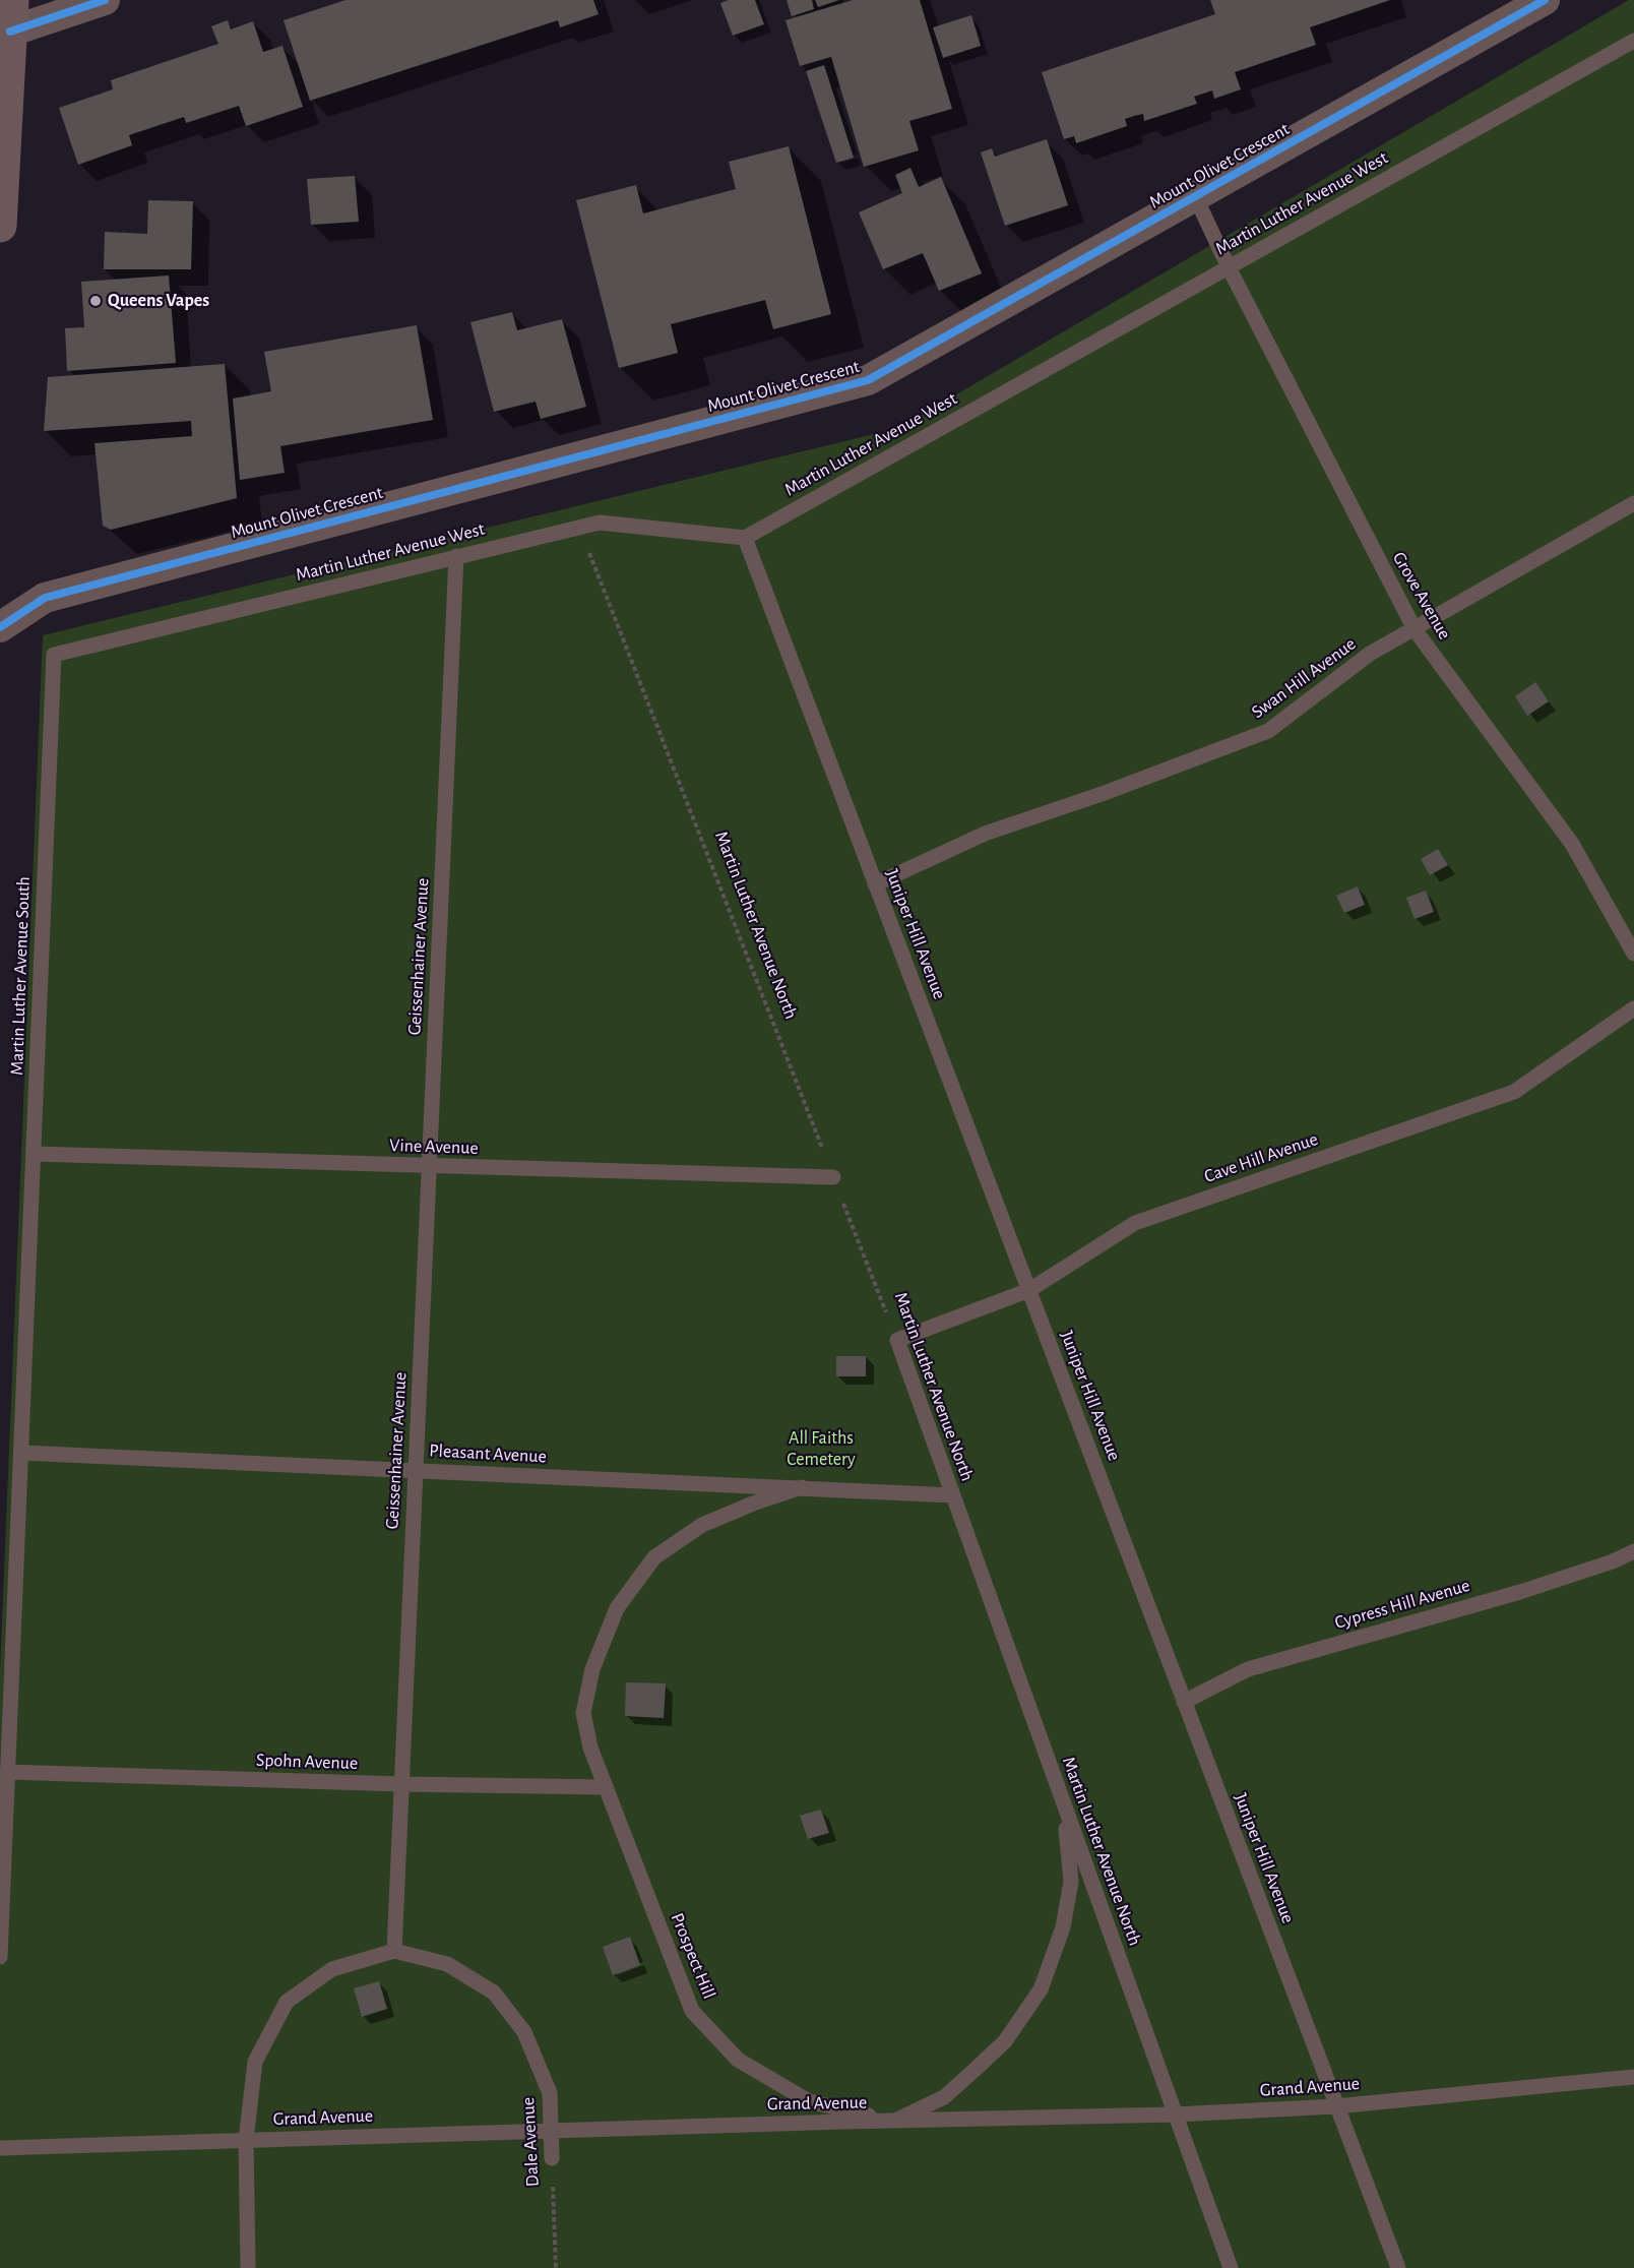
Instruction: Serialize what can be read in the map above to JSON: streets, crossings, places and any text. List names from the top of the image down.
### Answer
{
  "streets": {
    "street": ["Mount Olivet Crescent"],
    "lane": [
      "Martin Luther Avenue West",
      "Grove Avenue",
      "Swan Hill Avenue",
      "Martin Luther Avenue North",
      "Juniper Hill Avenue",
      "Geissenhainer Avenue",
      "Martin Luther Avenue South",
      "Vine Avenue",
      "Cave Hill Avenue",
      "Pleasant Avenue",
      "Cypress Hill Avenue",
      "Spohn Avenue",
      "Prospect Hill",
      "Grand Avenue",
      "Dale Avenue"
    ]
  },
  "crossings": [
    ["Mount Olivet Crescent", "Grove Avenue"],
    ["Martin Luther Avenue West", "Grove Avenue"],
    ["Martin Luther Avenue West", "Martin Luther Avenue North"],
    ["Martin Luther Avenue West", "Juniper Hill Avenue"],
    ["Martin Luther Avenue West", "Geissenhainer Avenue"],
    ["Martin Luther Avenue West", "Martin Luther Avenue South"],
    ["Grove Avenue", "Swan Hill Avenue"],
    ["Swan Hill Avenue", "Juniper Hill Avenue"],
    ["Martin Luther Avenue North", "Vine Avenue"],
    ["Martin Luther Avenue North", "Cave Hill Avenue"],
    ["Martin Luther Avenue North", "Pleasant Avenue"],
    ["Martin Luther Avenue North", "Grand Avenue"],
    ["Juniper Hill Avenue", "Cave Hill Avenue"],
    ["Juniper Hill Avenue", "Cypress Hill Avenue"],
    ["Juniper Hill Avenue", "Grand Avenue"],
    ["Geissenhainer Avenue", "Vine Avenue"],
    ["Geissenhainer Avenue", "Pleasant Avenue"],
    ["Geissenhainer Avenue", "Spohn Avenue"],
    ["Geissenhainer Avenue", "Dale Avenue"],
    ["Martin Luther Avenue South", "Vine Avenue"],
    ["Martin Luther Avenue South", "Pleasant Avenue"],
    ["Martin Luther Avenue South", "Spohn Avenue"],
    ["Pleasant Avenue", "Prospect Hill"],
    ["Spohn Avenue", "Prospect Hill"],
    ["Prospect Hill", "Grand Avenue"],
    ["Grand Avenue", "Dale Avenue"]
  ],
  "parks": ["All Faiths Cemetery"],
  "places": ["Queens Vapes"]
}
